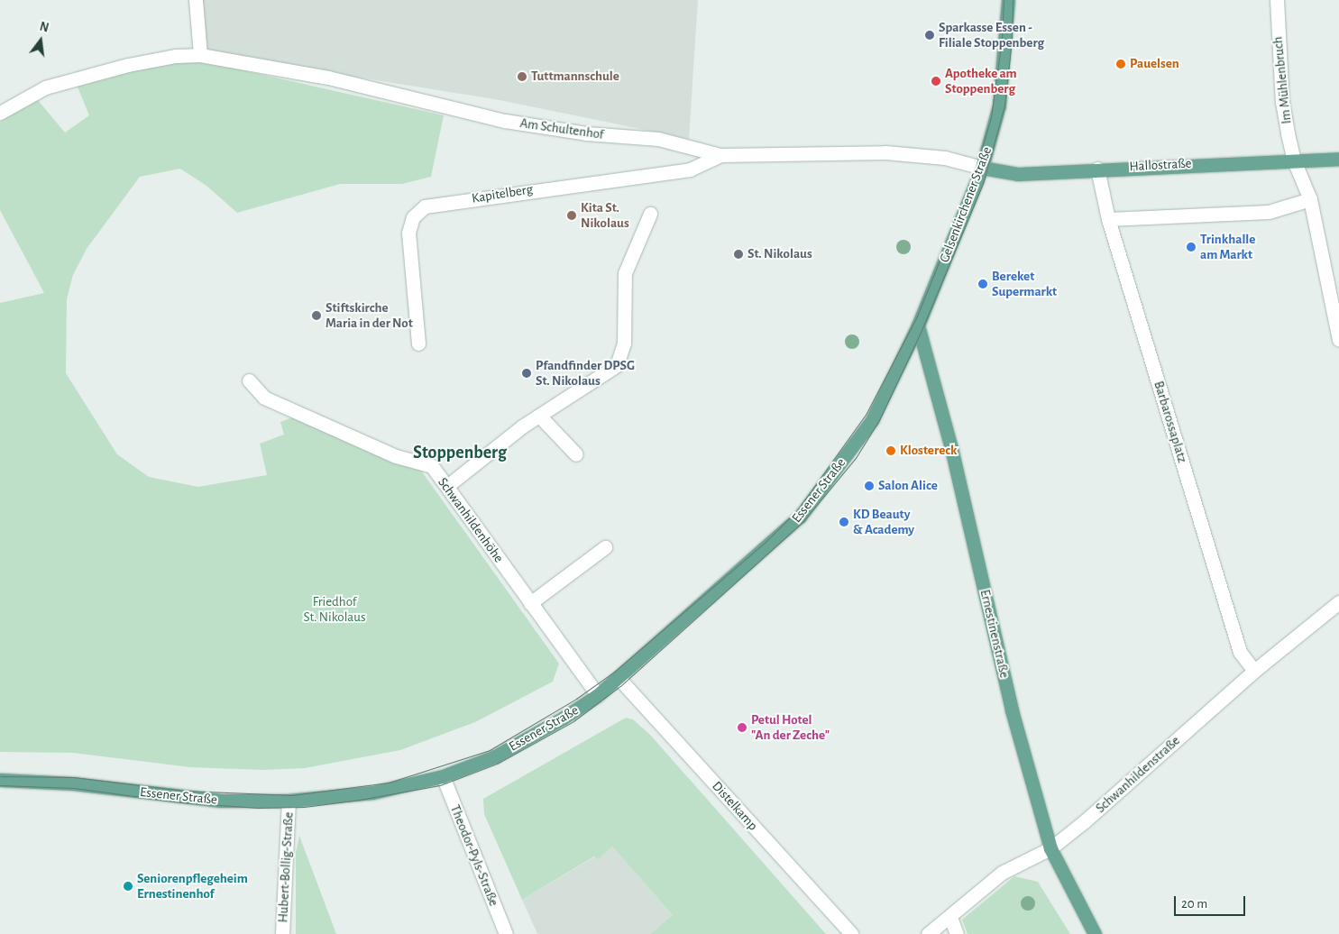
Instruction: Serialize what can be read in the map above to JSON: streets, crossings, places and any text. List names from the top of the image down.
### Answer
{
  "streets": {
    "main road": [
      "Hallostraße",
      "Gelsenkirchener Straße",
      "Essener Straße",
      "Ernestinenstraße"
    ],
    "street": [
      "Im Mühlenbruch",
      "Am Schultenhof",
      "Kapitelberg",
      "Barbarossaplatz",
      "Schwanhildenhöhe",
      "Schwanhildenstraße",
      "Distelkamp",
      "Theodor-Pyls-Straße",
      "Hubert-Bollig-Straße"
    ]
  },
  "crossings": [
    ["Im Mühlenbruch", "Hallostraße"],
    ["Am Schultenhof", "Hallostraße"],
    ["Am Schultenhof", "Kapitelberg"],
    ["Am Schultenhof", "Gelsenkirchener Straße"],
    ["Hallostraße", "Gelsenkirchener Straße"],
    ["Hallostraße", "Barbarossaplatz"],
    ["Gelsenkirchener Straße", "Essener Straße"],
    ["Gelsenkirchener Straße", "Ernestinenstraße"],
    ["Barbarossaplatz", "Schwanhildenstraße"],
    ["Essener Straße", "Schwanhildenhöhe"],
    ["Essener Straße", "Ernestinenstraße"],
    ["Essener Straße", "Distelkamp"],
    ["Essener Straße", "Theodor-Pyls-Straße"],
    ["Essener Straße", "Hubert-Bollig-Straße"],
    ["Ernestinenstraße", "Schwanhildenstraße"]
  ],
  "districts": ["Stoppenberg"],
  "parks": ["Friedhof St. Nikolaus"],
  "places": [
    "Sparkasse Essen - Filiale Stoppenberg",
    "Pauelsen",
    "Tuttmannschule",
    "Apotheke am Stoppenberg",
    "Kita St. Nikolaus",
    "Trinkhalle am Markt",
    "St. Nikolaus",
    "Bereket Supermarkt",
    "Stiftskirche Maria in der Not",
    "Pfandfinder DPSG St. Nikolaus",
    "Klostereck",
    "Salon Alice",
    "KD Beauty & Academy",
    "Petul Hotel \"An der Zeche\"",
    "Seniorenpflegeheim Ernestinenhof"
  ],
  "scale_bar": "20 m",
  "north": "top"
}
